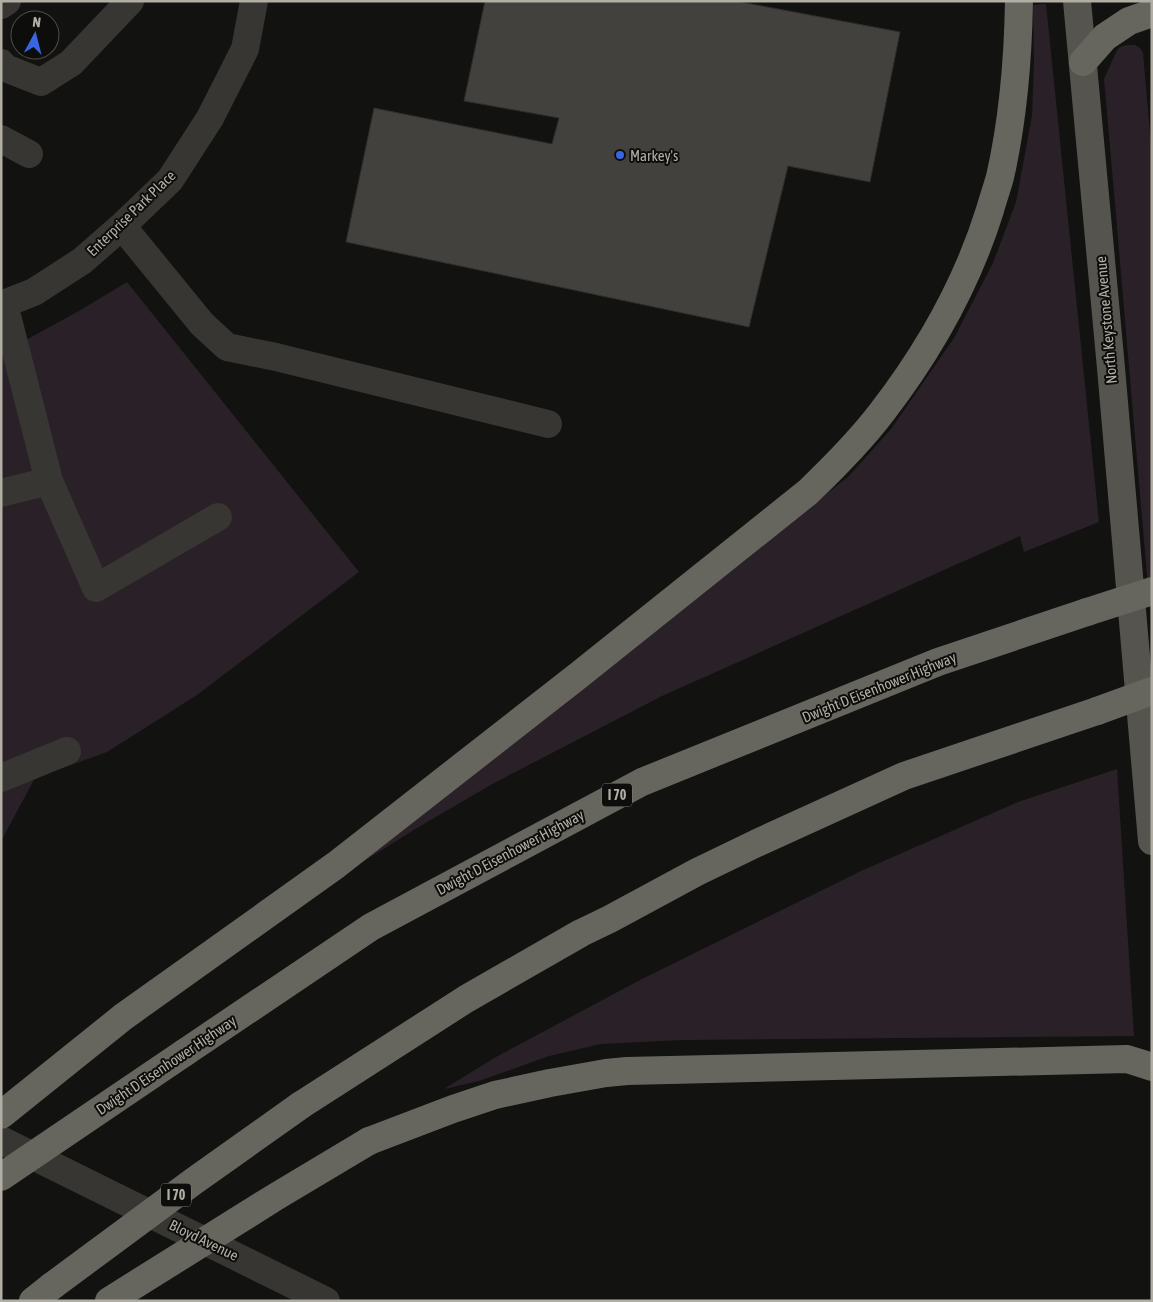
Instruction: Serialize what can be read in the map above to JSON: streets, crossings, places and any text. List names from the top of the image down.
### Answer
{
  "streets": {
    "highway": ["Dwight D Eisenhower Highway", "I 70"],
    "main road": ["North Keystone Avenue"],
    "street": ["Enterprise Park Place", "Bloyd Avenue"]
  },
  "places": ["Markey's"],
  "north": "top"
}
